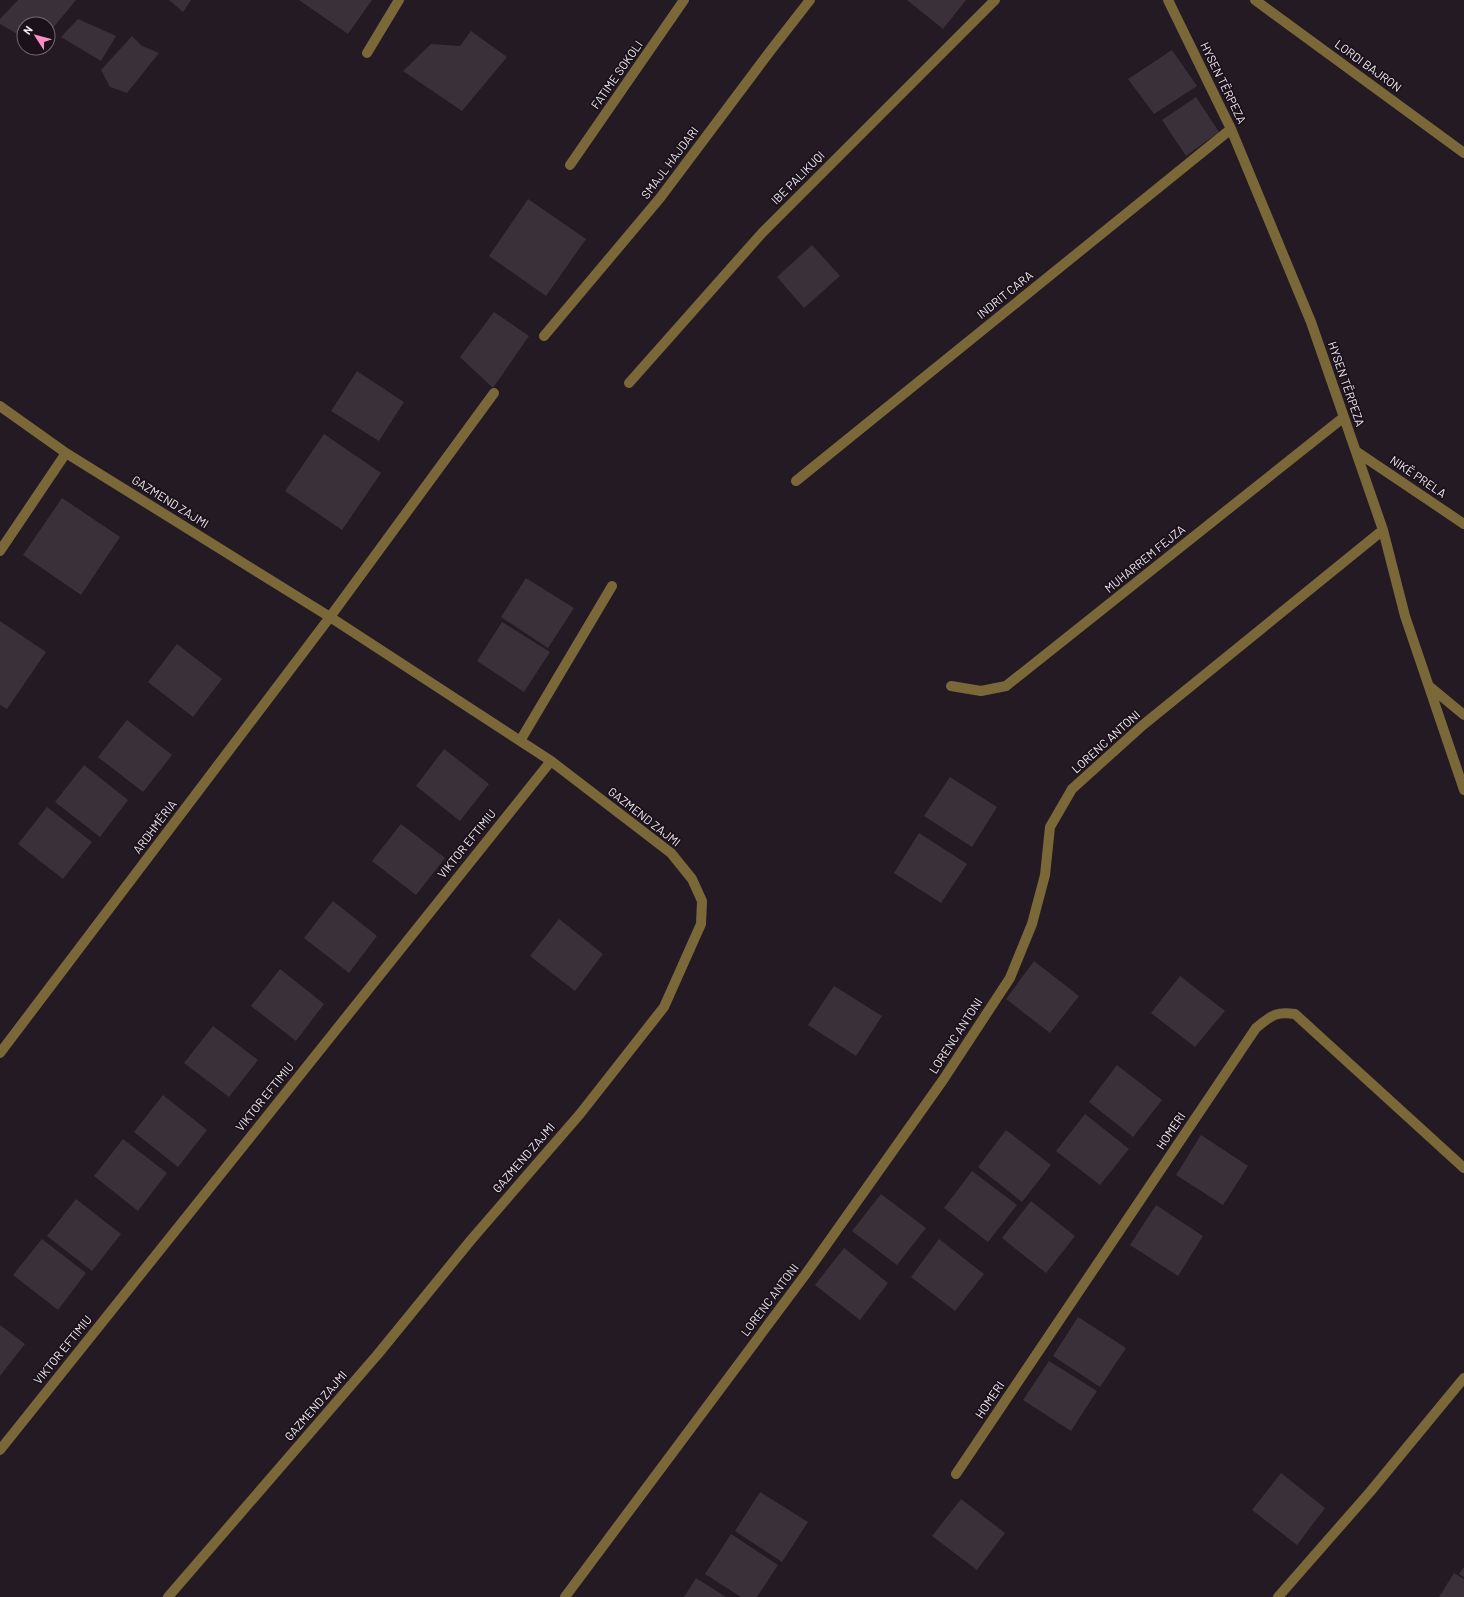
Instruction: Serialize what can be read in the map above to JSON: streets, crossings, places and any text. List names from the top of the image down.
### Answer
{
  "streets": {
    "street": [
      "LORDI BAJRON",
      "FATIME SOKOLI",
      "HYSEN TËRPEZA",
      "SMAJL HAJDARI",
      "IBE PALIKUQI",
      "INDRIT CARA",
      "NIKË PRELA",
      "GAZMEND ZAJMI",
      "MUHARREM FEJZA",
      "LORENC ANTONI",
      "ARDHMËRIA",
      "VIKTOR EFTIMIU",
      "HOMERI"
    ]
  },
  "crossings": [
    ["HYSEN TËRPEZA", "INDRIT CARA"],
    ["HYSEN TËRPEZA", "NIKË PRELA"],
    ["HYSEN TËRPEZA", "MUHARREM FEJZA"],
    ["HYSEN TËRPEZA", "LORENC ANTONI"],
    ["GAZMEND ZAJMI", "ARDHMËRIA"],
    ["GAZMEND ZAJMI", "VIKTOR EFTIMIU"]
  ],
  "north": "top left"
}
